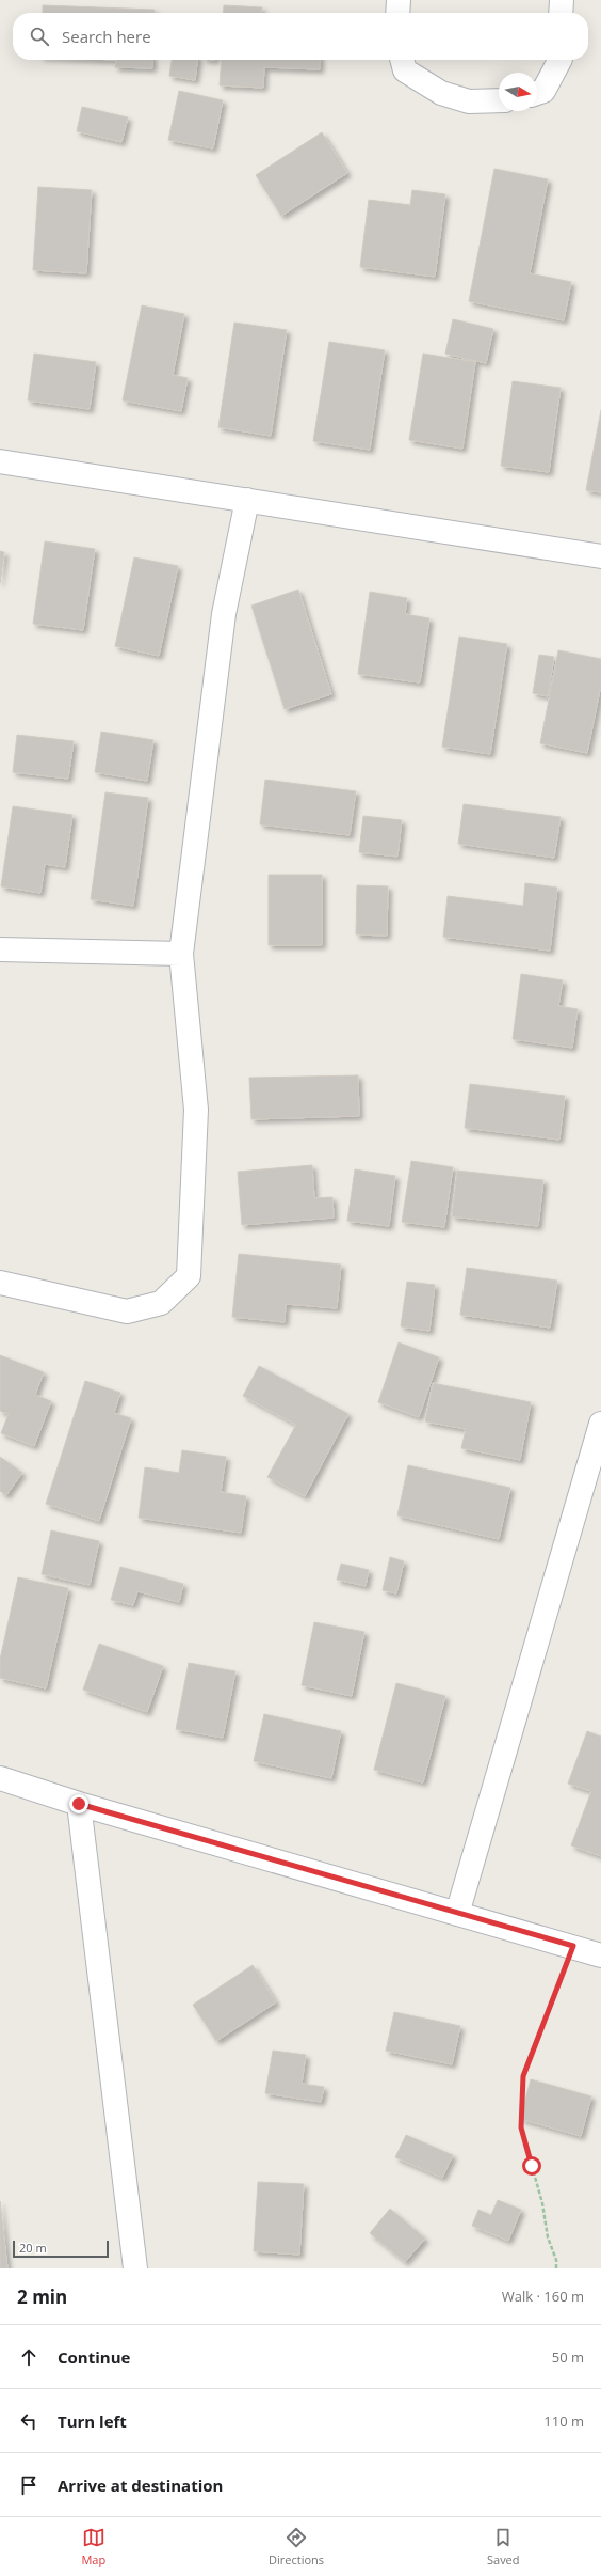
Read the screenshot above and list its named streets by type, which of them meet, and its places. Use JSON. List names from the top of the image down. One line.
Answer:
{"scale_bar":"20 m","north":"right","page":{"search":"Search here","scale":"20 m","heading":["2 min","Walk · 160 m"],"list":[["Continue","50 m"],["Turn left","110 m"],"Arrive at destination"],"nav":["Map","Directions","Saved"]}}
